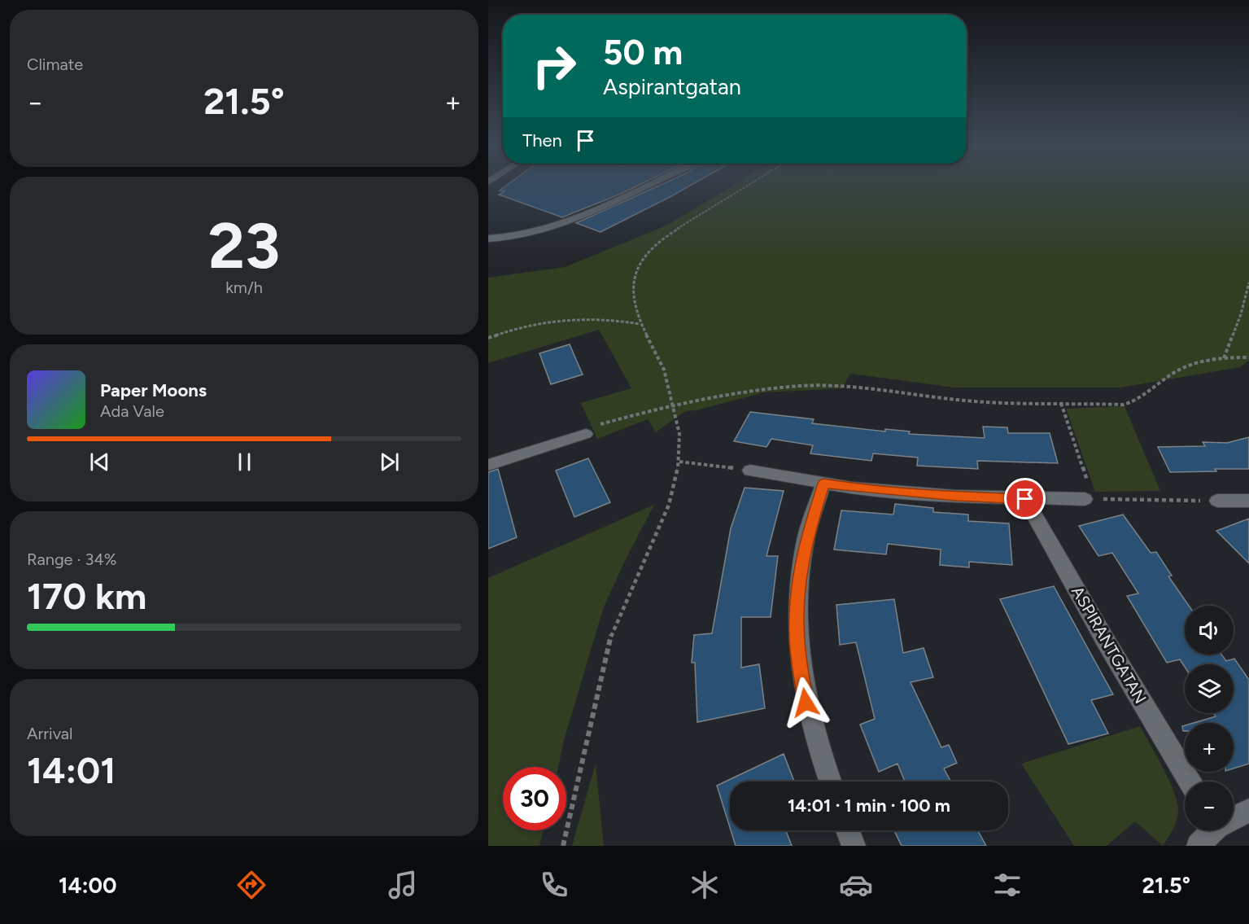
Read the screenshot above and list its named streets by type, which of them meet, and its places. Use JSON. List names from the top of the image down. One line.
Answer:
{"streets":{"street":["ASPIRANTGATAN"]},"page":{"tile":["Climate",["23","km/h"],["Range · 34%","170 km"],["Arrival","14:01"]],"turn":["50 m","Aspirantgatan"],"heat":["−","21.5°","+"],"then":"Then","song":["Paper Moons","Ada Vale"],"map_buttons":["+","−"],"limit":"30","trip":"14:01 · 1 min · 100 m","tabs":["14:00","21.5°"]}}
